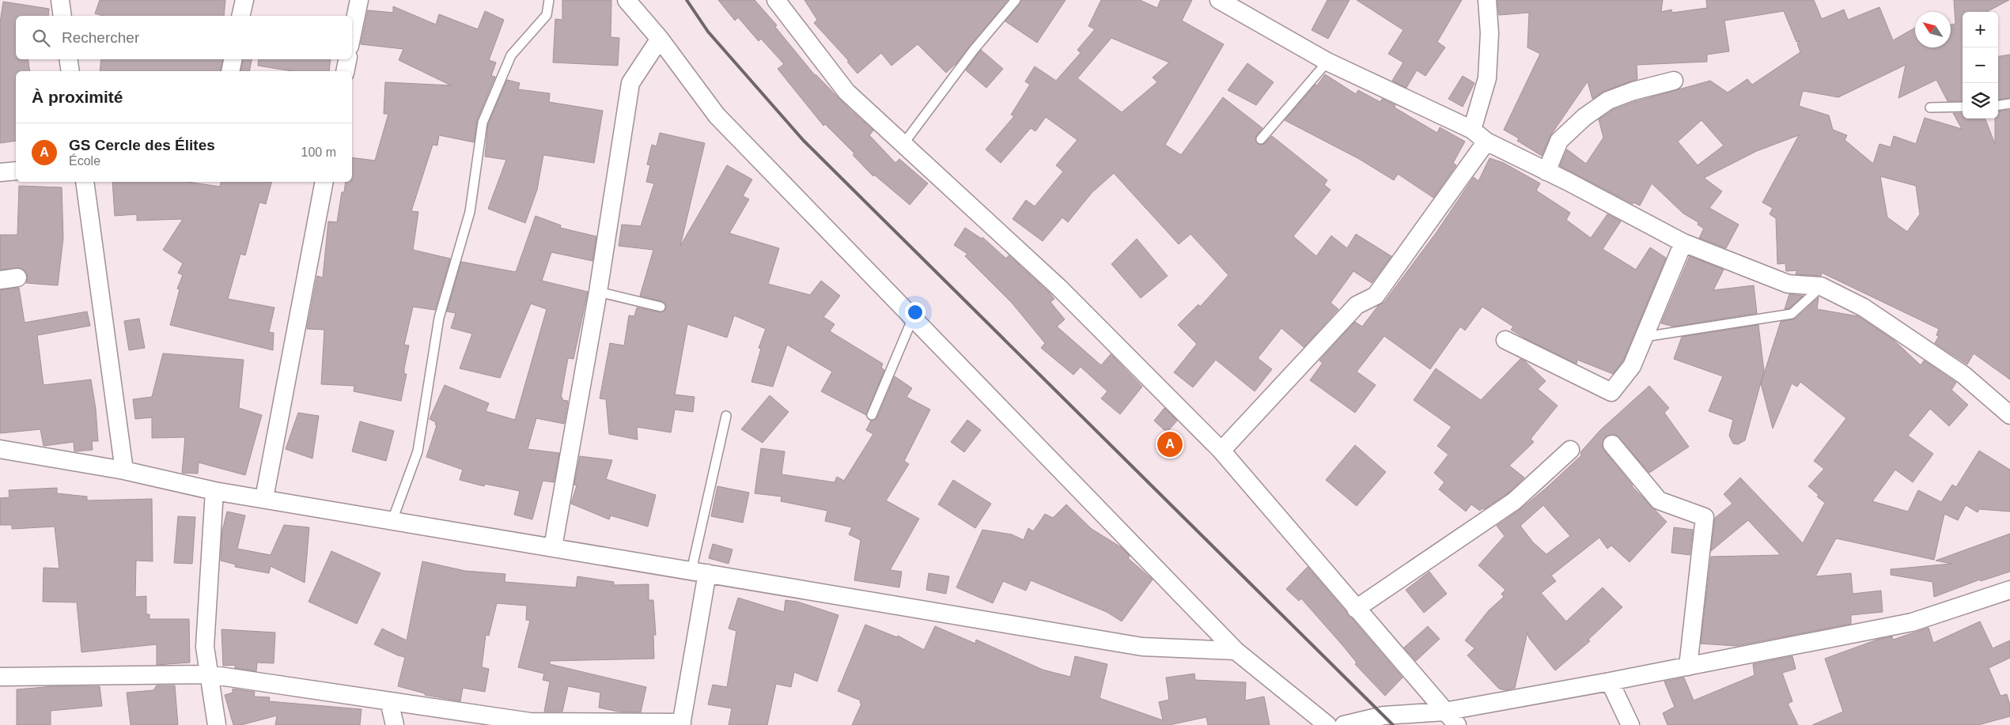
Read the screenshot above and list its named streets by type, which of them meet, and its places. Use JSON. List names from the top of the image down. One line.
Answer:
{"north":"top left","page":{"map_buttons":["+","−"],"search":"Rechercher","heading":"À proximité","list":[{"mark":"A","name":"GS Cercle des Élites","note":"École","value":"100 m"}],"pins":"A"}}
